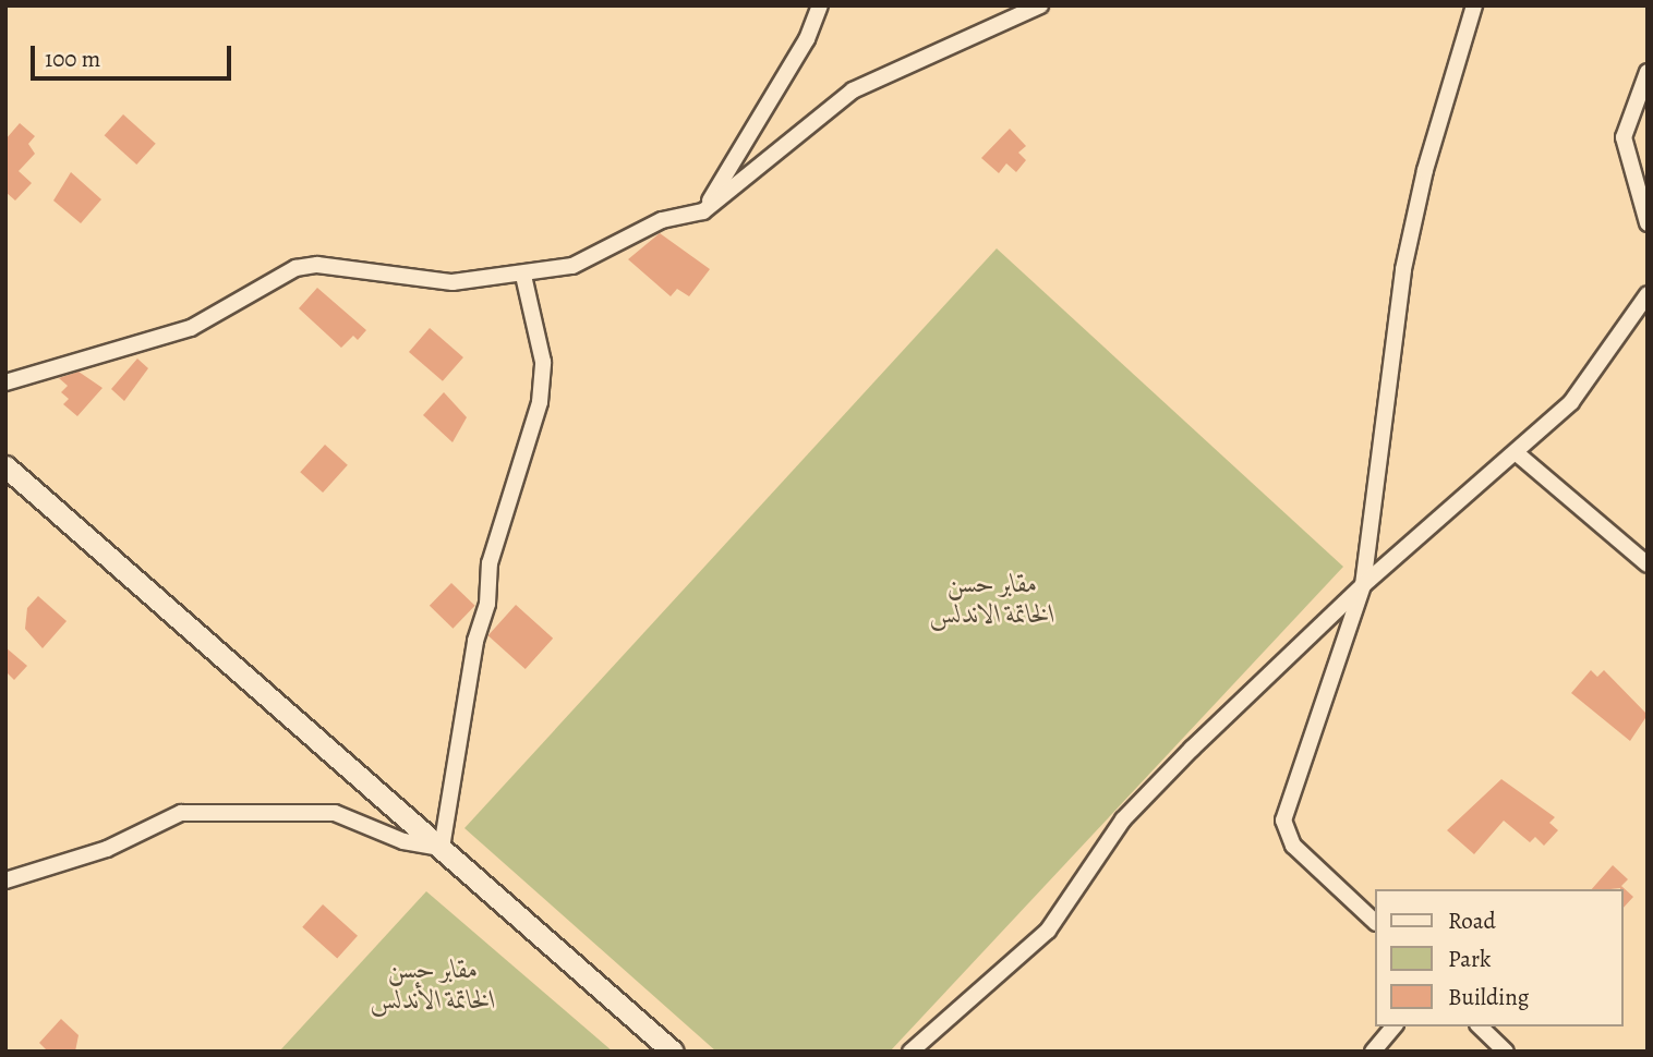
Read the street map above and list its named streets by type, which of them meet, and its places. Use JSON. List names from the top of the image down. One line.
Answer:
{"parks":["مقابر حسن الخاتمة الاندلس","مقابر حسن الخاتمة الأندلس"],"legend":["Road","Park","Building"],"scale_bar":"100 m"}
